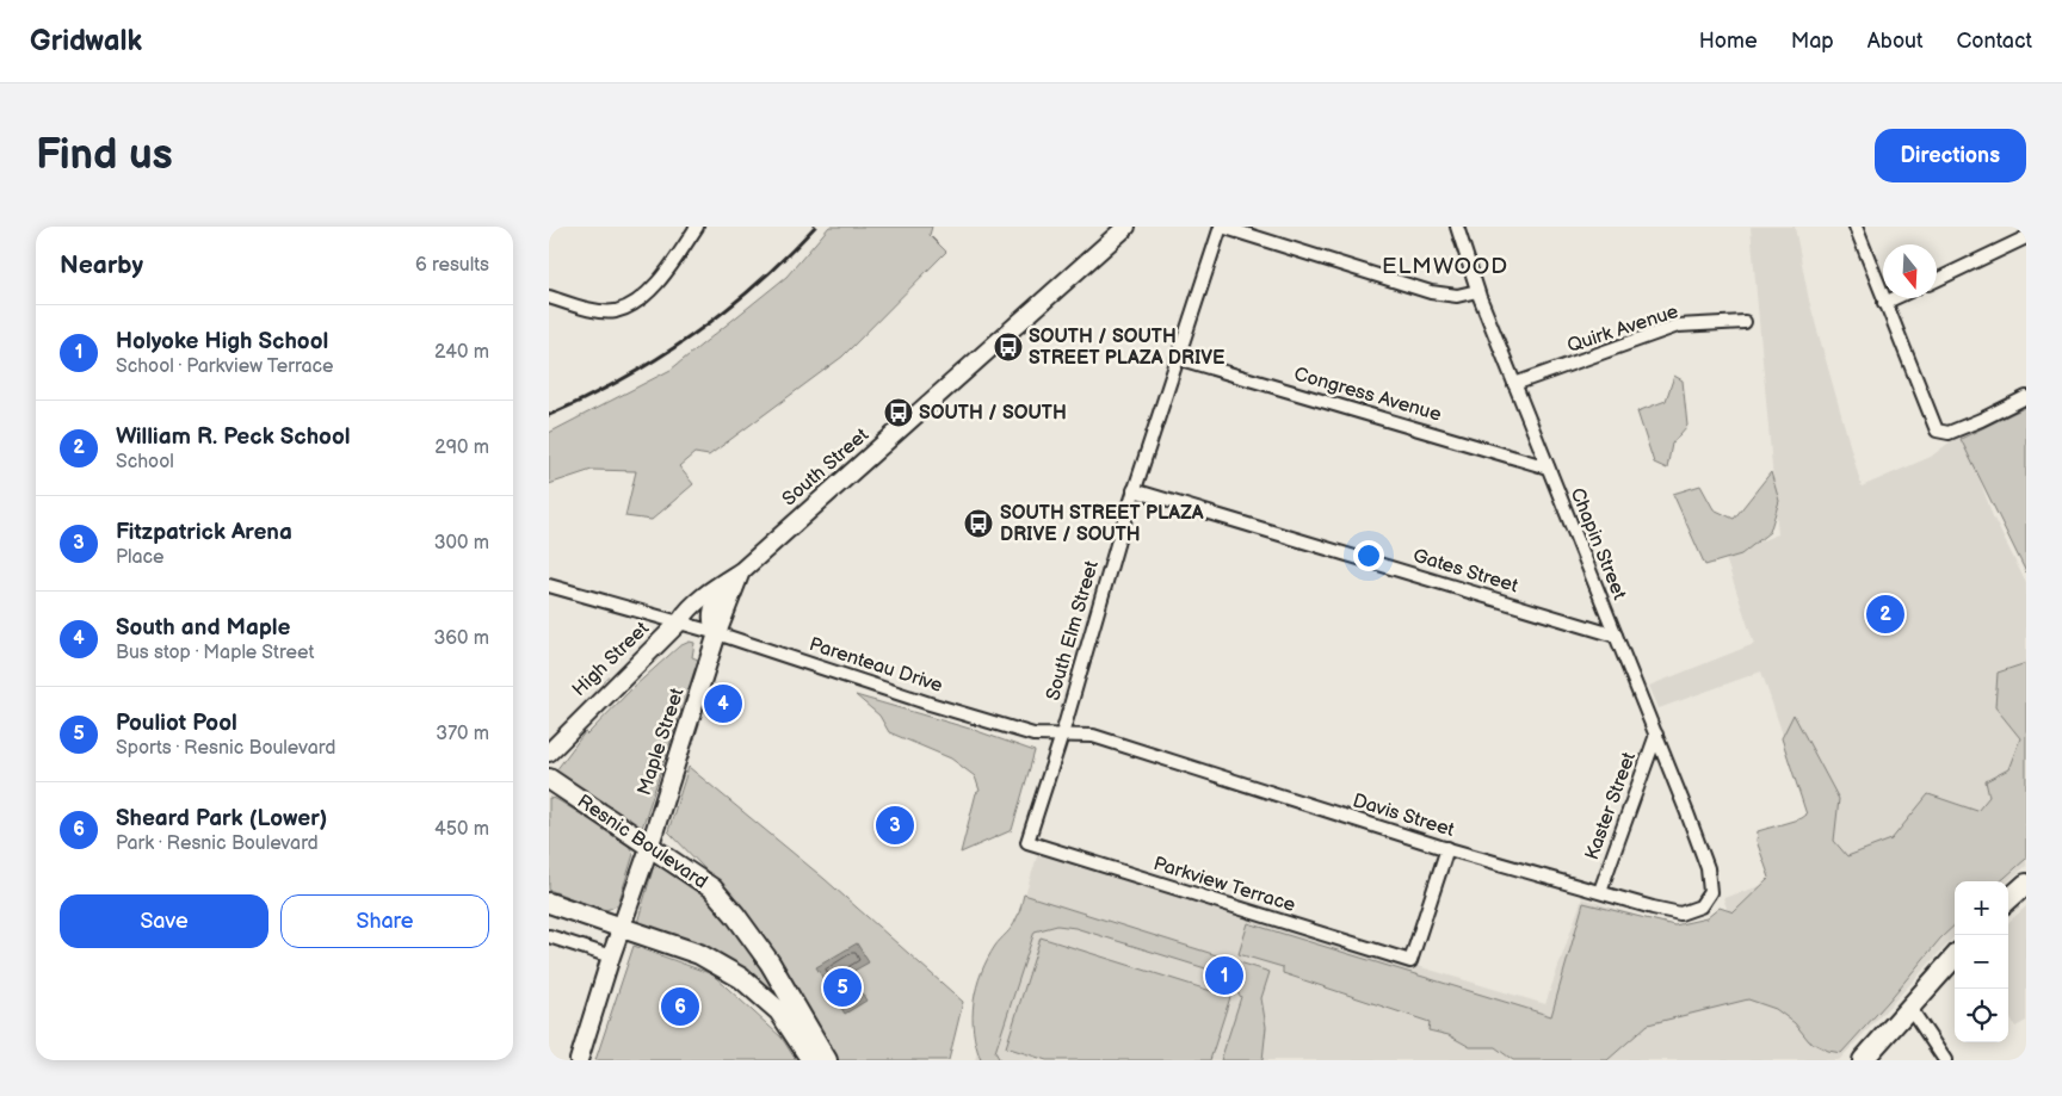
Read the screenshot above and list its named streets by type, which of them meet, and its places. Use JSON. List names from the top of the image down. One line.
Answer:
{"streets":{"main road":["South Street","High Street","Maple Street","Resnic Boulevard"],"street":["Quirk Avenue","Congress Avenue","Chapin Street","Gates Street","South Elm Street","Parenteau Drive","Kaster Street","Davis Street","Parkview Terrace"]},"crossings":[["Quirk Avenue","Chapin Street"],["Congress Avenue","Chapin Street"],["Congress Avenue","South Elm Street"],["South Street","High Street"],["South Street","Parenteau Drive"],["Chapin Street","Gates Street"],["Chapin Street","Kaster Street"],["Chapin Street","Davis Street"],["Gates Street","South Elm Street"],["South Elm Street","Parenteau Drive"],["South Elm Street","Davis Street"],["South Elm Street","Parkview Terrace"],["High Street","Parenteau Drive"],["Parenteau Drive","Maple Street"],["Parenteau Drive","Davis Street"],["Maple Street","Resnic Boulevard"],["Kaster Street","Davis Street"],["Davis Street","Parkview Terrace"]],"districts":["ELMWOOD"],"places":{"bus stop":["SOUTH / SOUTH STREET PLAZA DRIVE","SOUTH / SOUTH","SOUTH STREET PLAZA DRIVE / SOUTH"]},"north":"bottom","page":{"header":"Gridwalk","nav":["Home","Map","About","Contact"],"buttons":["Directions",["Save","Share"]],"title":"Find us","heading":["Nearby","6 results"],"list":[{"mark":"1","name":"Holyoke High School","note":"School · Parkview Terrace","value":"240 m"},{"mark":"2","name":"William R. Peck School","note":"School","value":"290 m"},{"mark":"3","name":"Fitzpatrick Arena","note":"Place","value":"300 m"},{"mark":"4","name":"South and Maple","note":"Bus stop · Maple Street","value":"360 m"},{"mark":"5","name":"Pouliot Pool","note":"Sports · Resnic Boulevard","value":"370 m"},{"mark":"6","name":"Sheard Park (Lower)","note":"Park · Resnic Boulevard","value":"450 m"}],"pins":["2","4","3","1","5","6"],"map_buttons":["+","−"]}}
